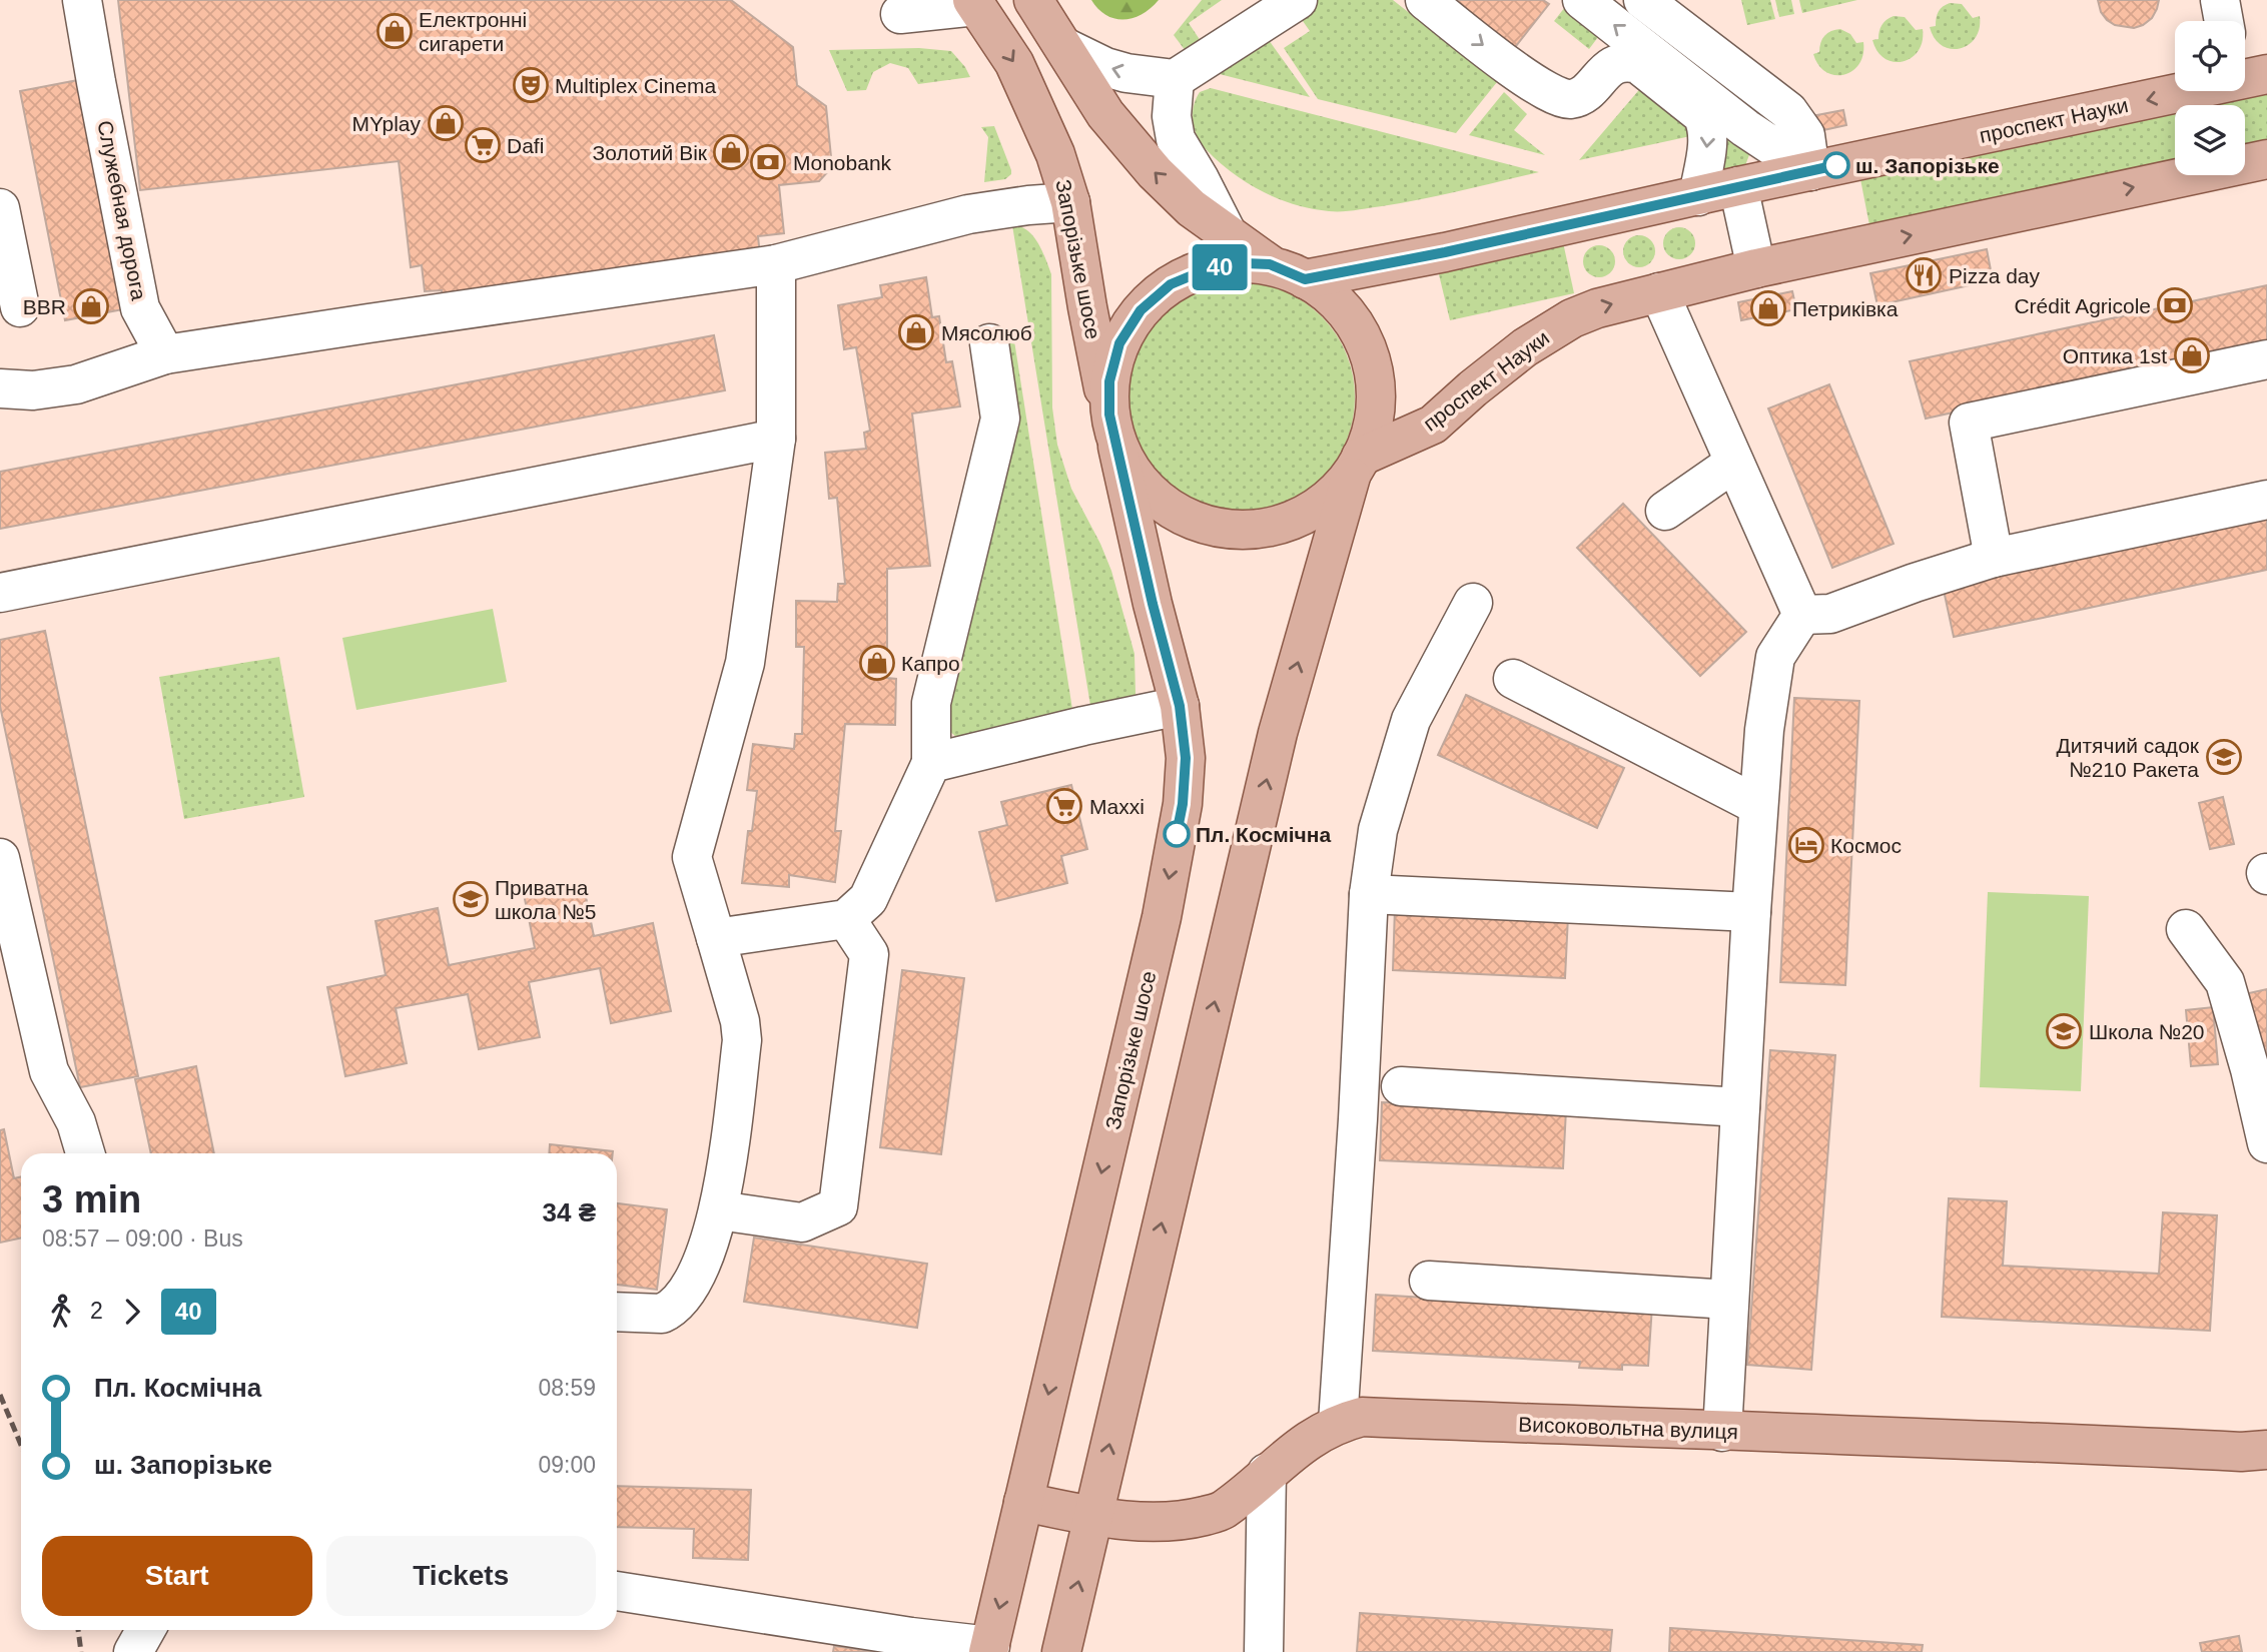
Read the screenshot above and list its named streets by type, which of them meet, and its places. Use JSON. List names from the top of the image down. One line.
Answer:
{"streets":{"main road":["проспект Науки","Запорізьке шосе","Високовольтна вулиця"],"street":["Служебная дорога"]},"crossings":[["Запорізьке шосе","Високовольтна вулиця"]],"places":{"shop":["Електронні сигарети","MYplay","Золотий Вік","BBR","Петриківка","Мясолюб","Оптика 1st","Капро"],"theatre":["Multiplex Cinema"],"supermarket":["Dafi","Maxxi"],"bank":["Monobank","Crédit Agricole"],"other":["ш. Запорізьке","Пл. Космічна"],"restaurant":["Pizza day"],"school or university":["Дитячий садок №210 Ракета","Приватна школа №5","Школа №20"],"hotel":["Космос"]},"lines":["bus line 40"],"page":{"on_map":"40","heading":["3 min","08:57 – 09:00 · Bus","34 ₴"],"legs":["2","40"],"list":[{"name":"Пл. Космічна","value":"08:59"},{"name":"ш. Запорізьке","value":"09:00"}],"buttons":["Start","Tickets"]}}
